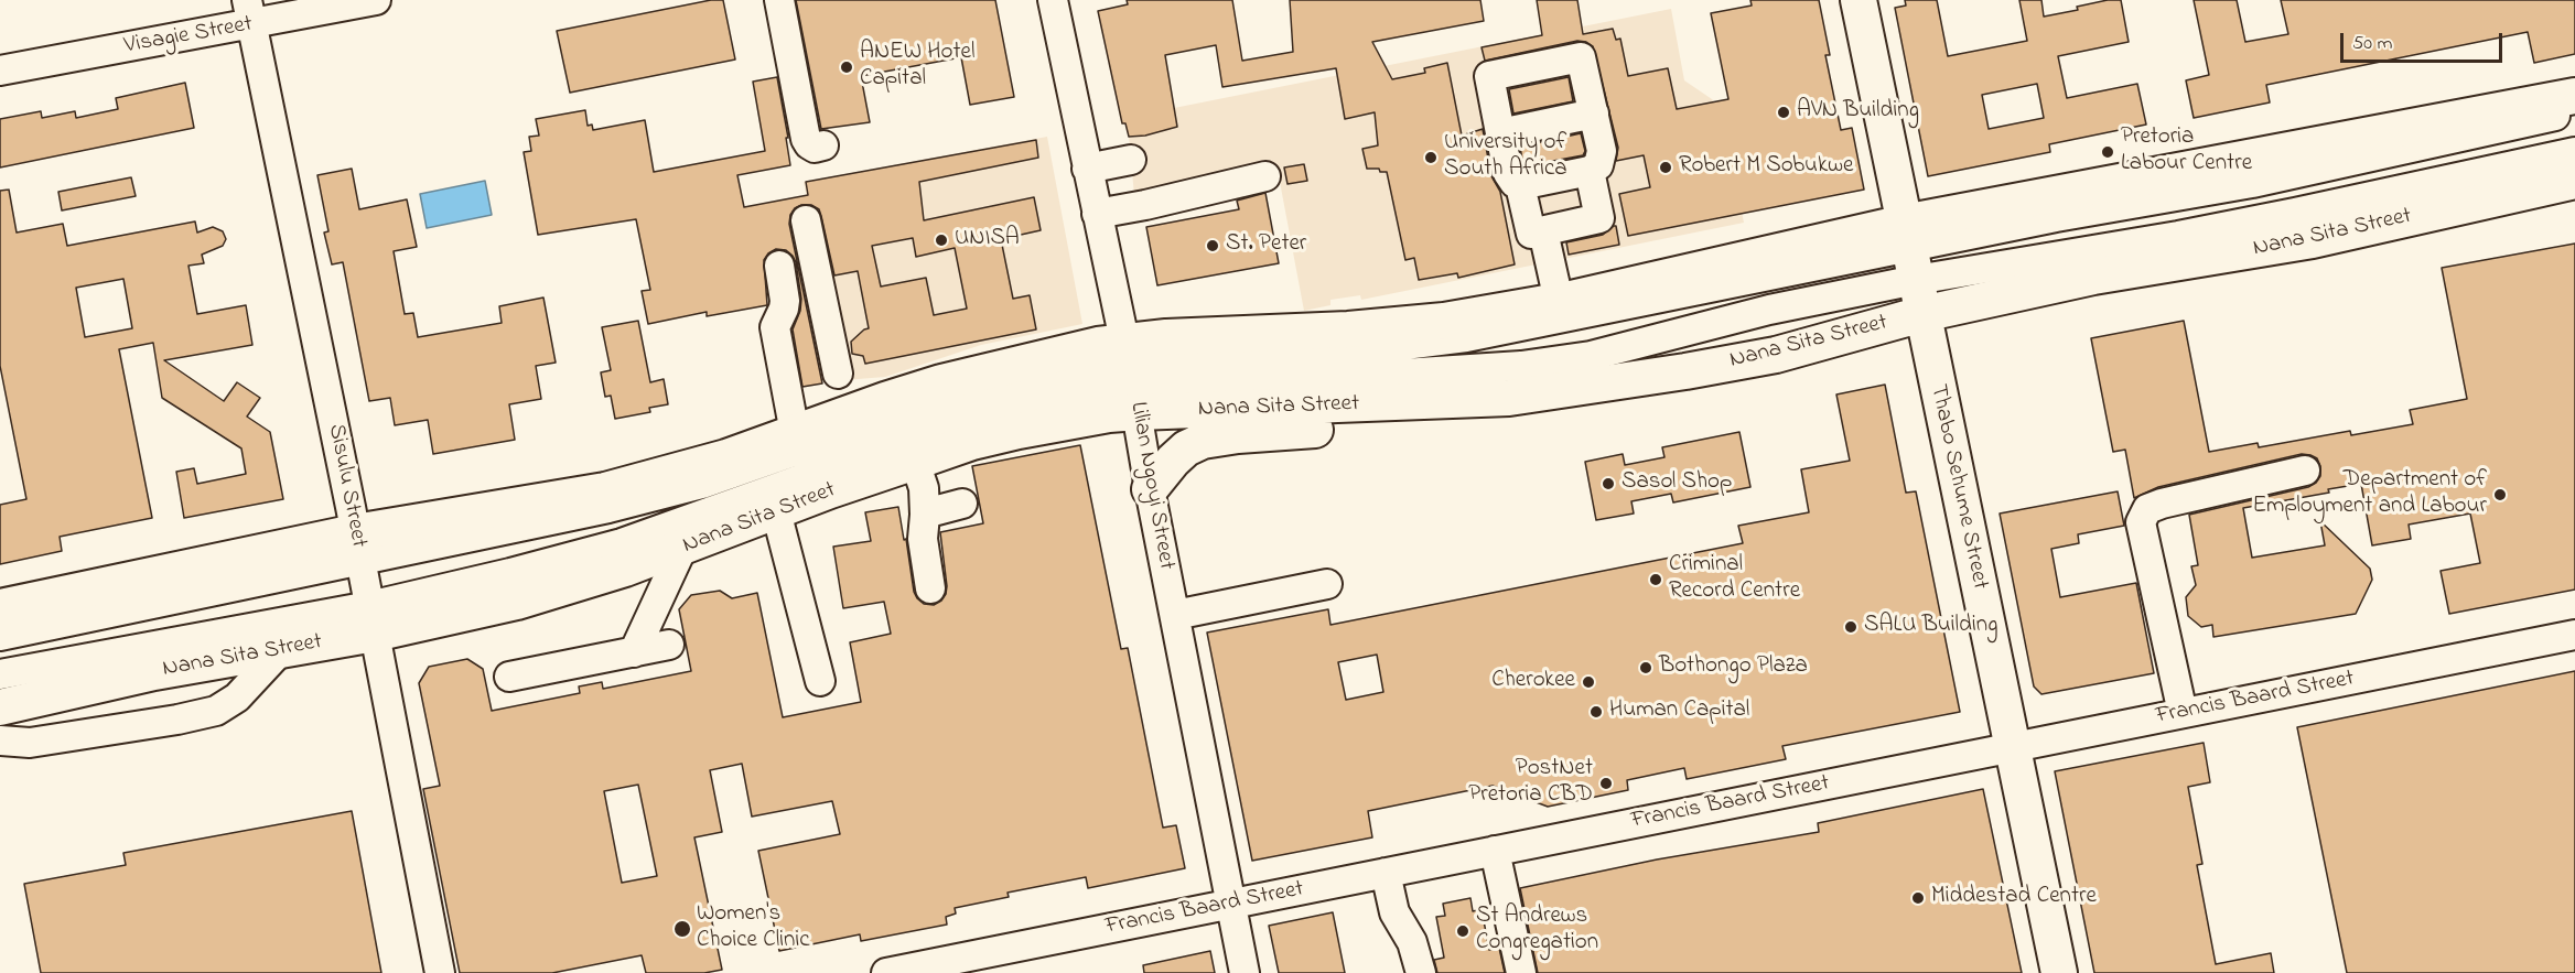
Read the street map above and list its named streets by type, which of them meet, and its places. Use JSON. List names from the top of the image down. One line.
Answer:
{"streets":{"main road":["Nana Sita Street","Thabo Sehume Street"],"street":["Visagie Street","Sisulu Street","Lilian Ngoyi Street","Francis Baard Street"]},"crossings":[["Visagie Street","Sisulu Street"],["Nana Sita Street","Sisulu Street"],["Nana Sita Street","Lilian Ngoyi Street"],["Nana Sita Street","Thabo Sehume Street"],["Lilian Ngoyi Street","Francis Baard Street"],["Thabo Sehume Street","Francis Baard Street"]],"places":["ANEW Hotel Capital","AVN Building","Pretoria Labour Centre","University of South Africa","Robert M Sobukwe","UNISA","St. Peter","Sasol Shop","Department of Employment and Labour","Criminal Record Centre","SALU Building","Bothongo Plaza","Cherokee","Human Capital","PostNet Pretoria CBD","Middestad Centre","Women's Choice Clinic","St Andrews Congregation"],"scale_bar":"50 m"}
